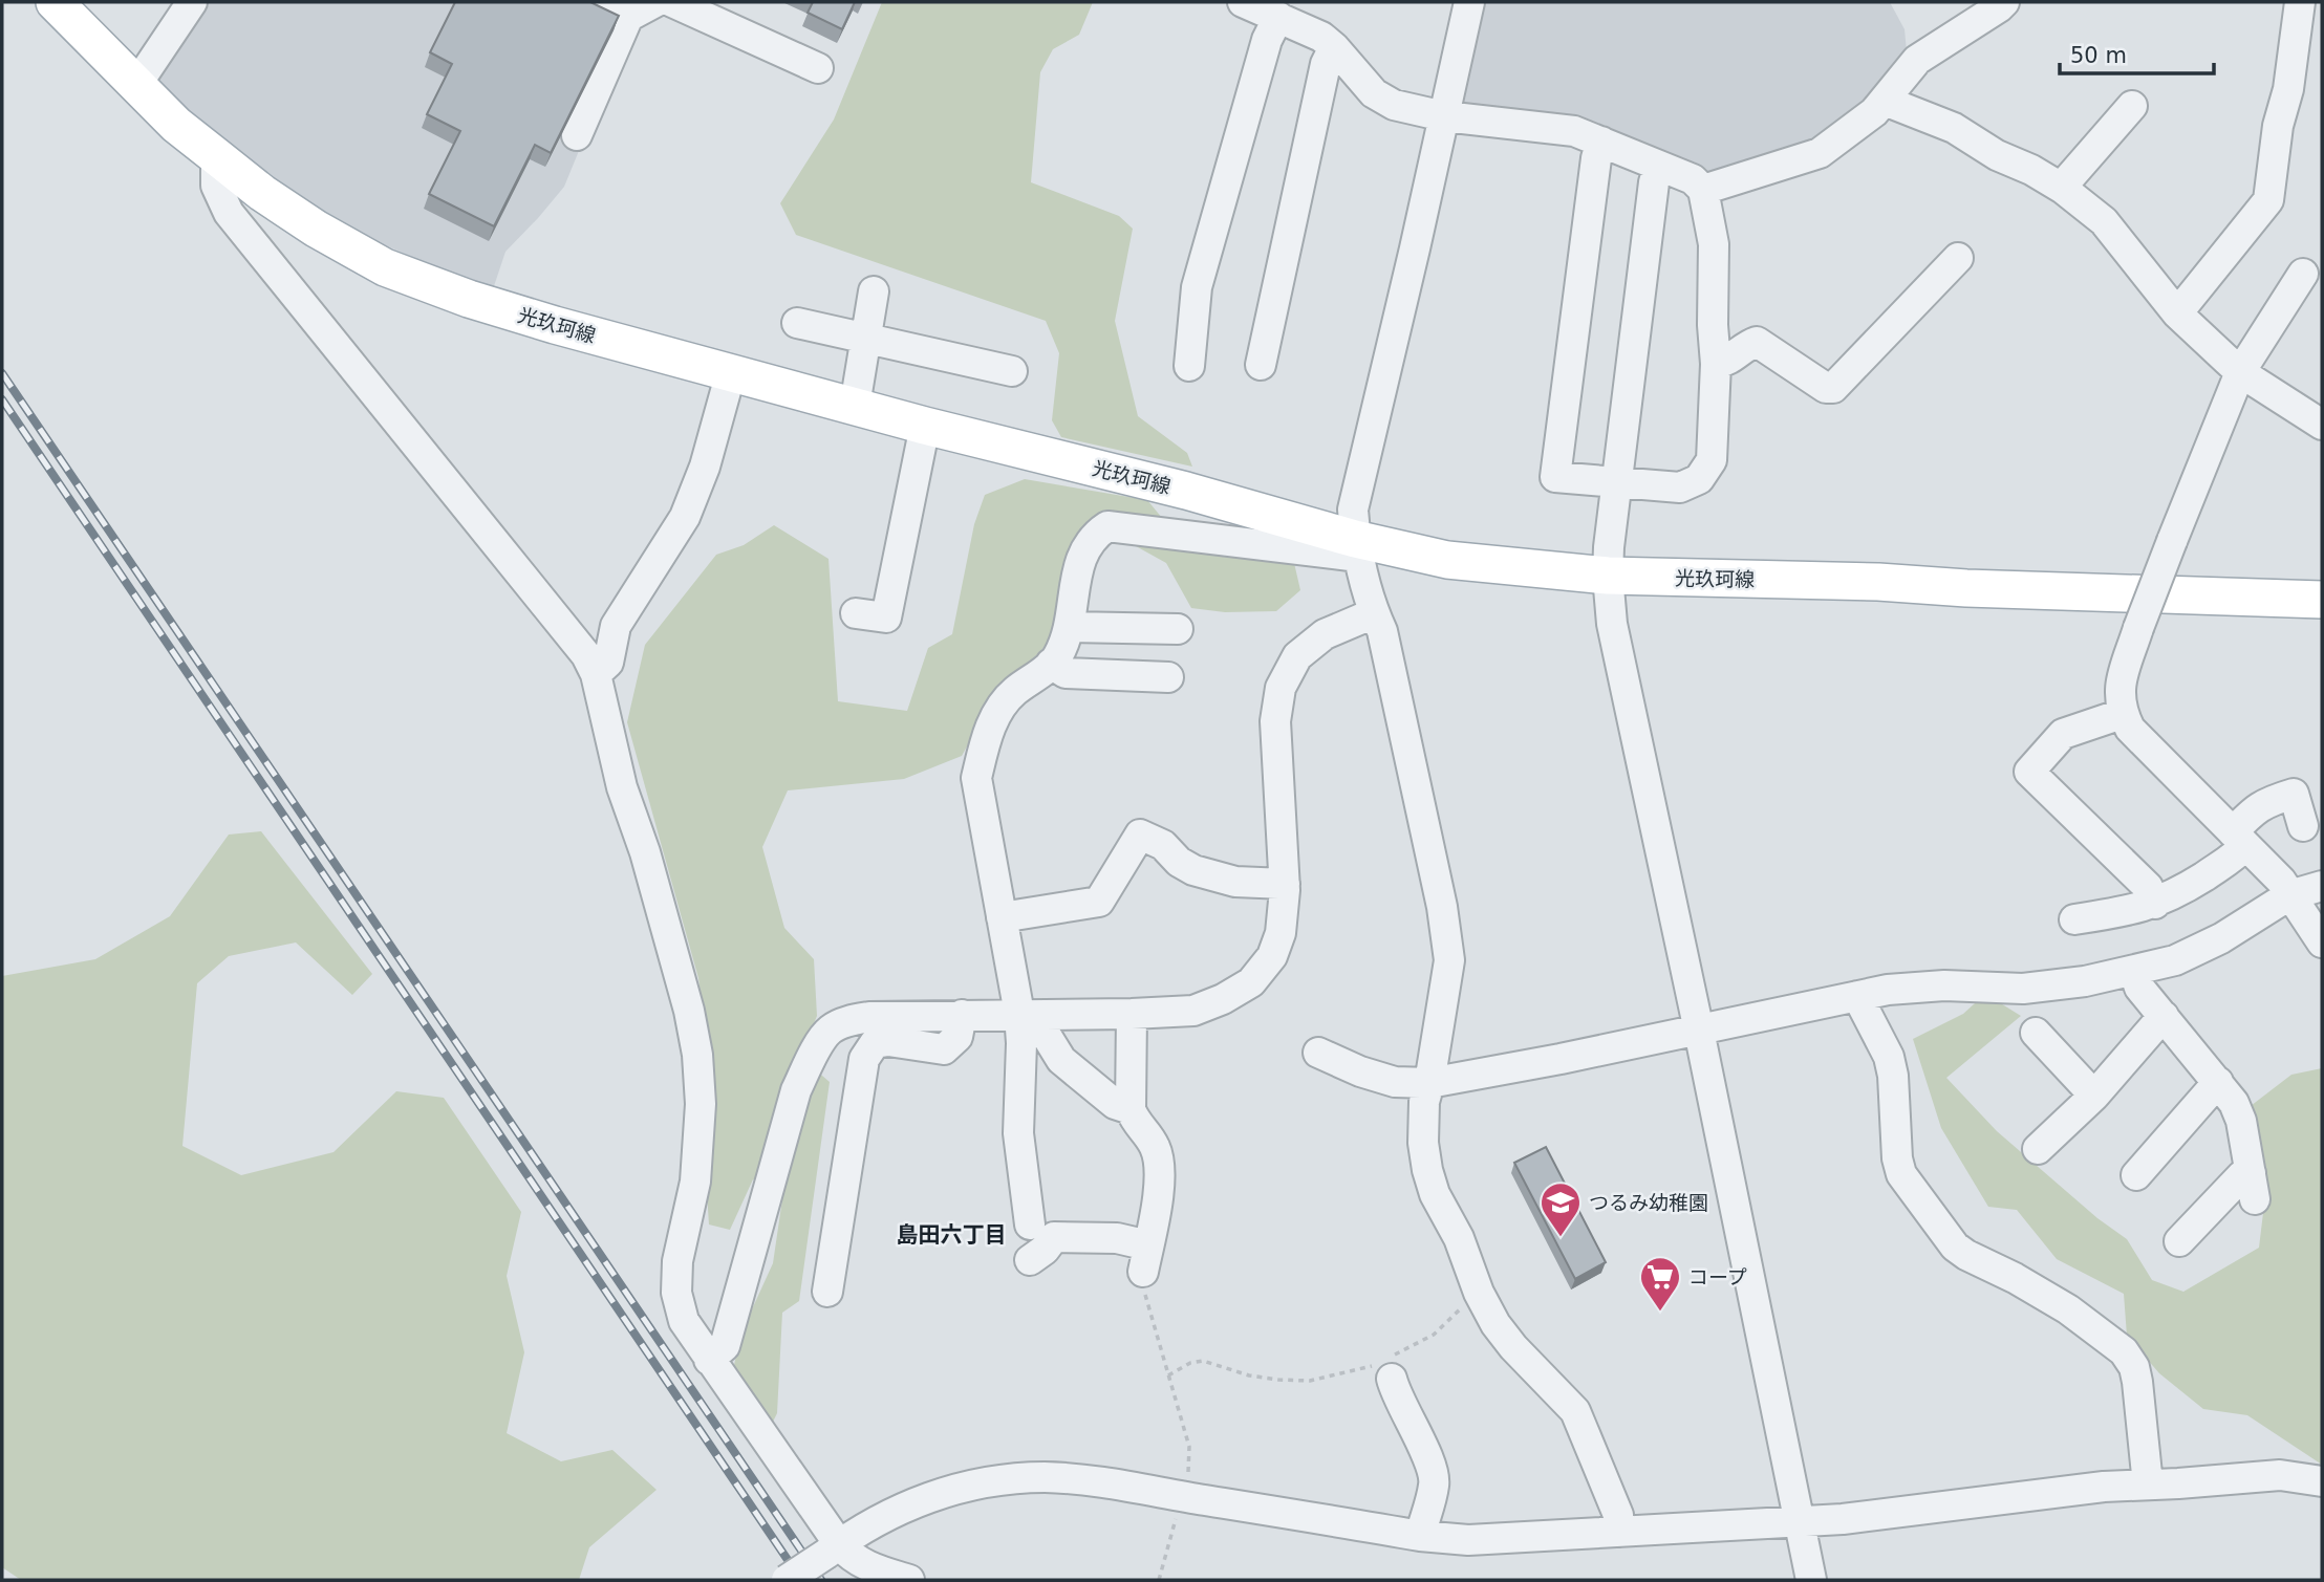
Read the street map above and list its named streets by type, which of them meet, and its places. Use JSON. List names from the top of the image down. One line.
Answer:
{"streets":{"main road":["光玖珂線"]},"districts":["島田六丁目"],"places":{"school or university":["つるみ幼稚園"],"supermarket":["コープ"]},"scale_bar":"50 m"}
